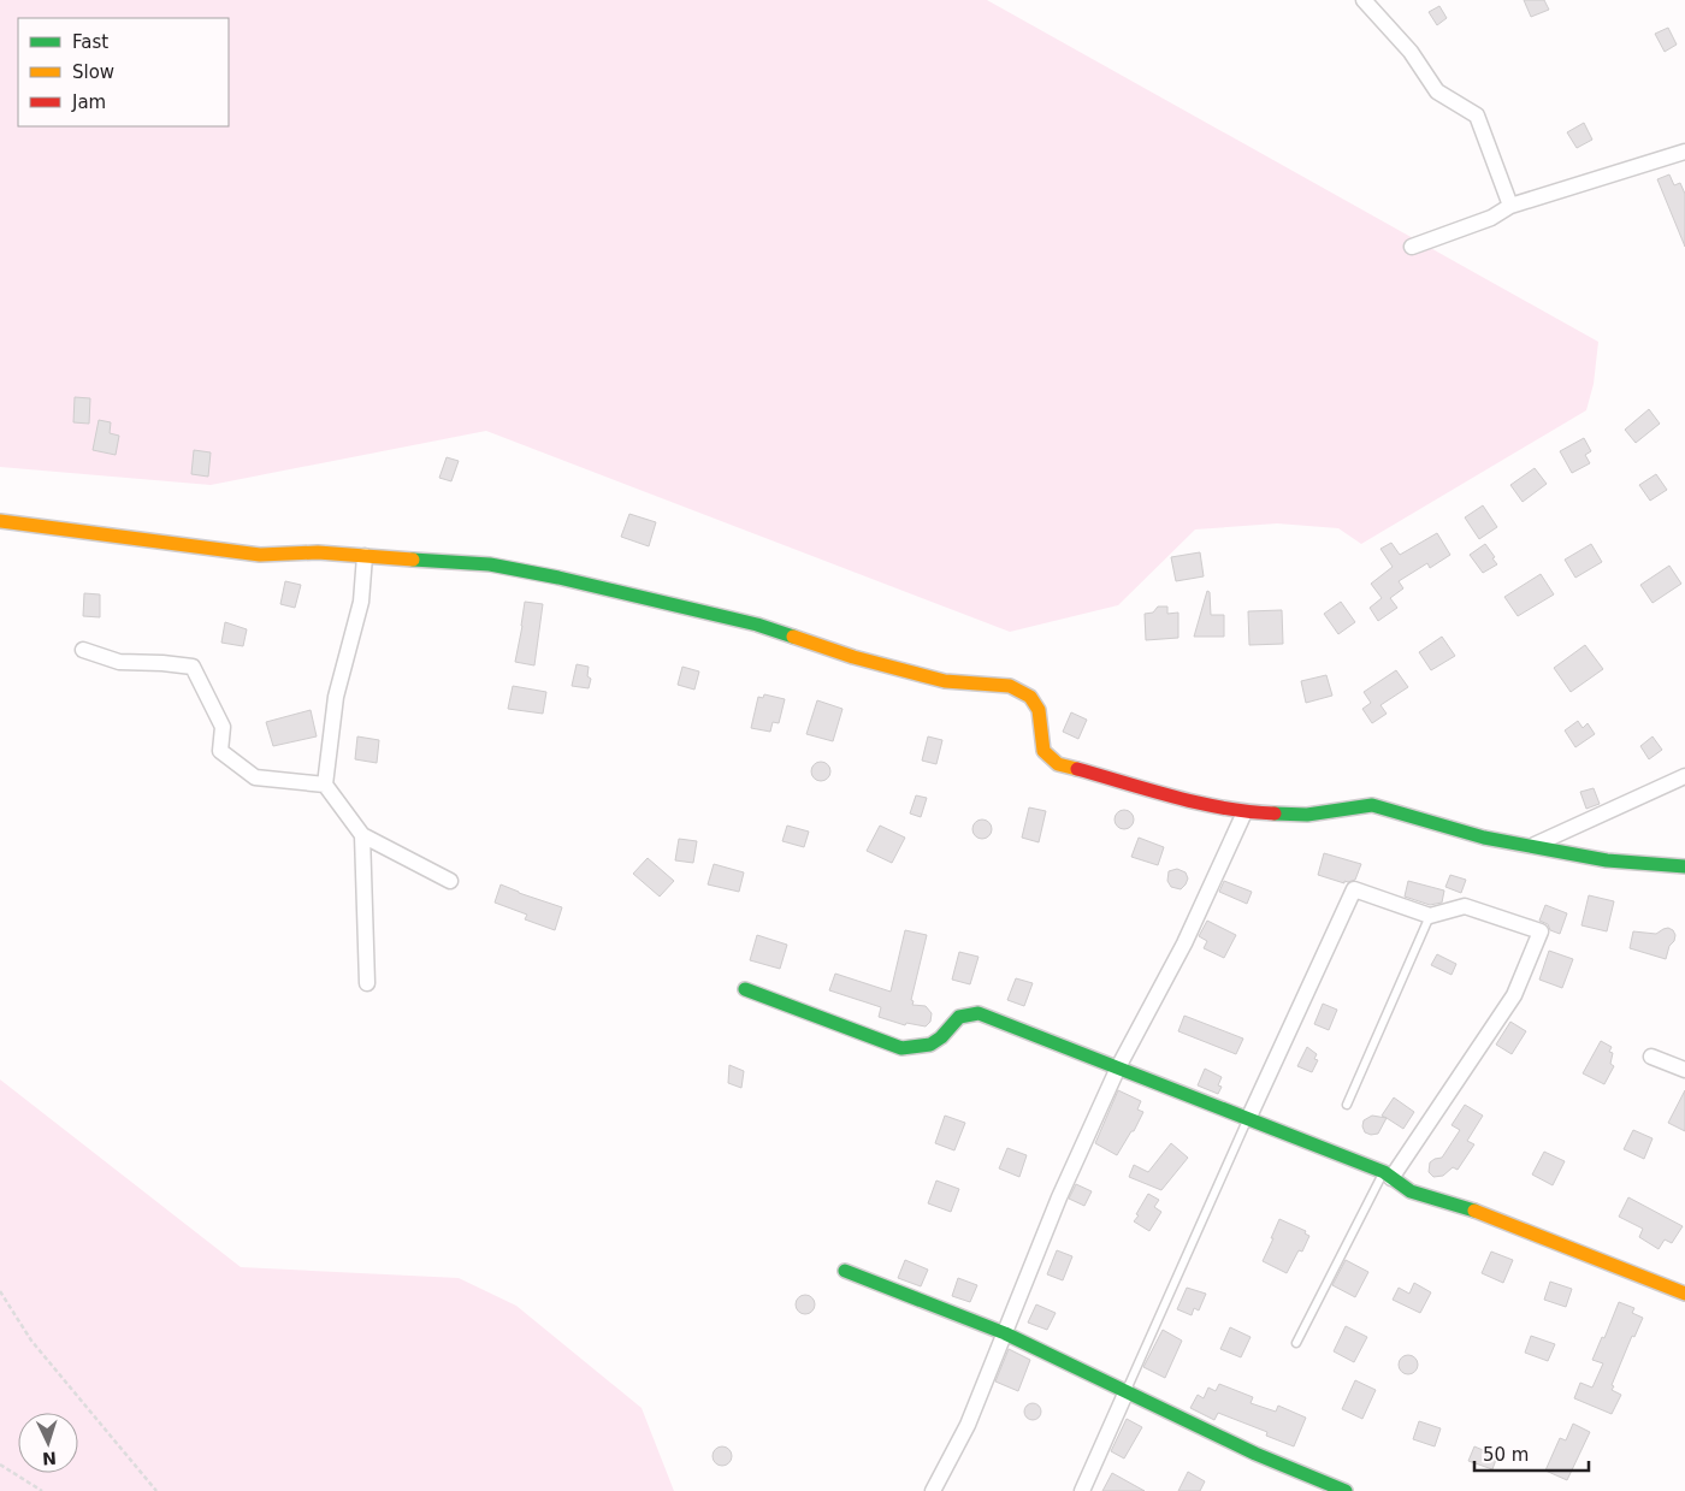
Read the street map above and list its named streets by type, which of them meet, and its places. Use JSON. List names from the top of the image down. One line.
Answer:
{"legend":["Fast","Slow","Jam"],"scale_bar":"50 m","north":"bottom"}
